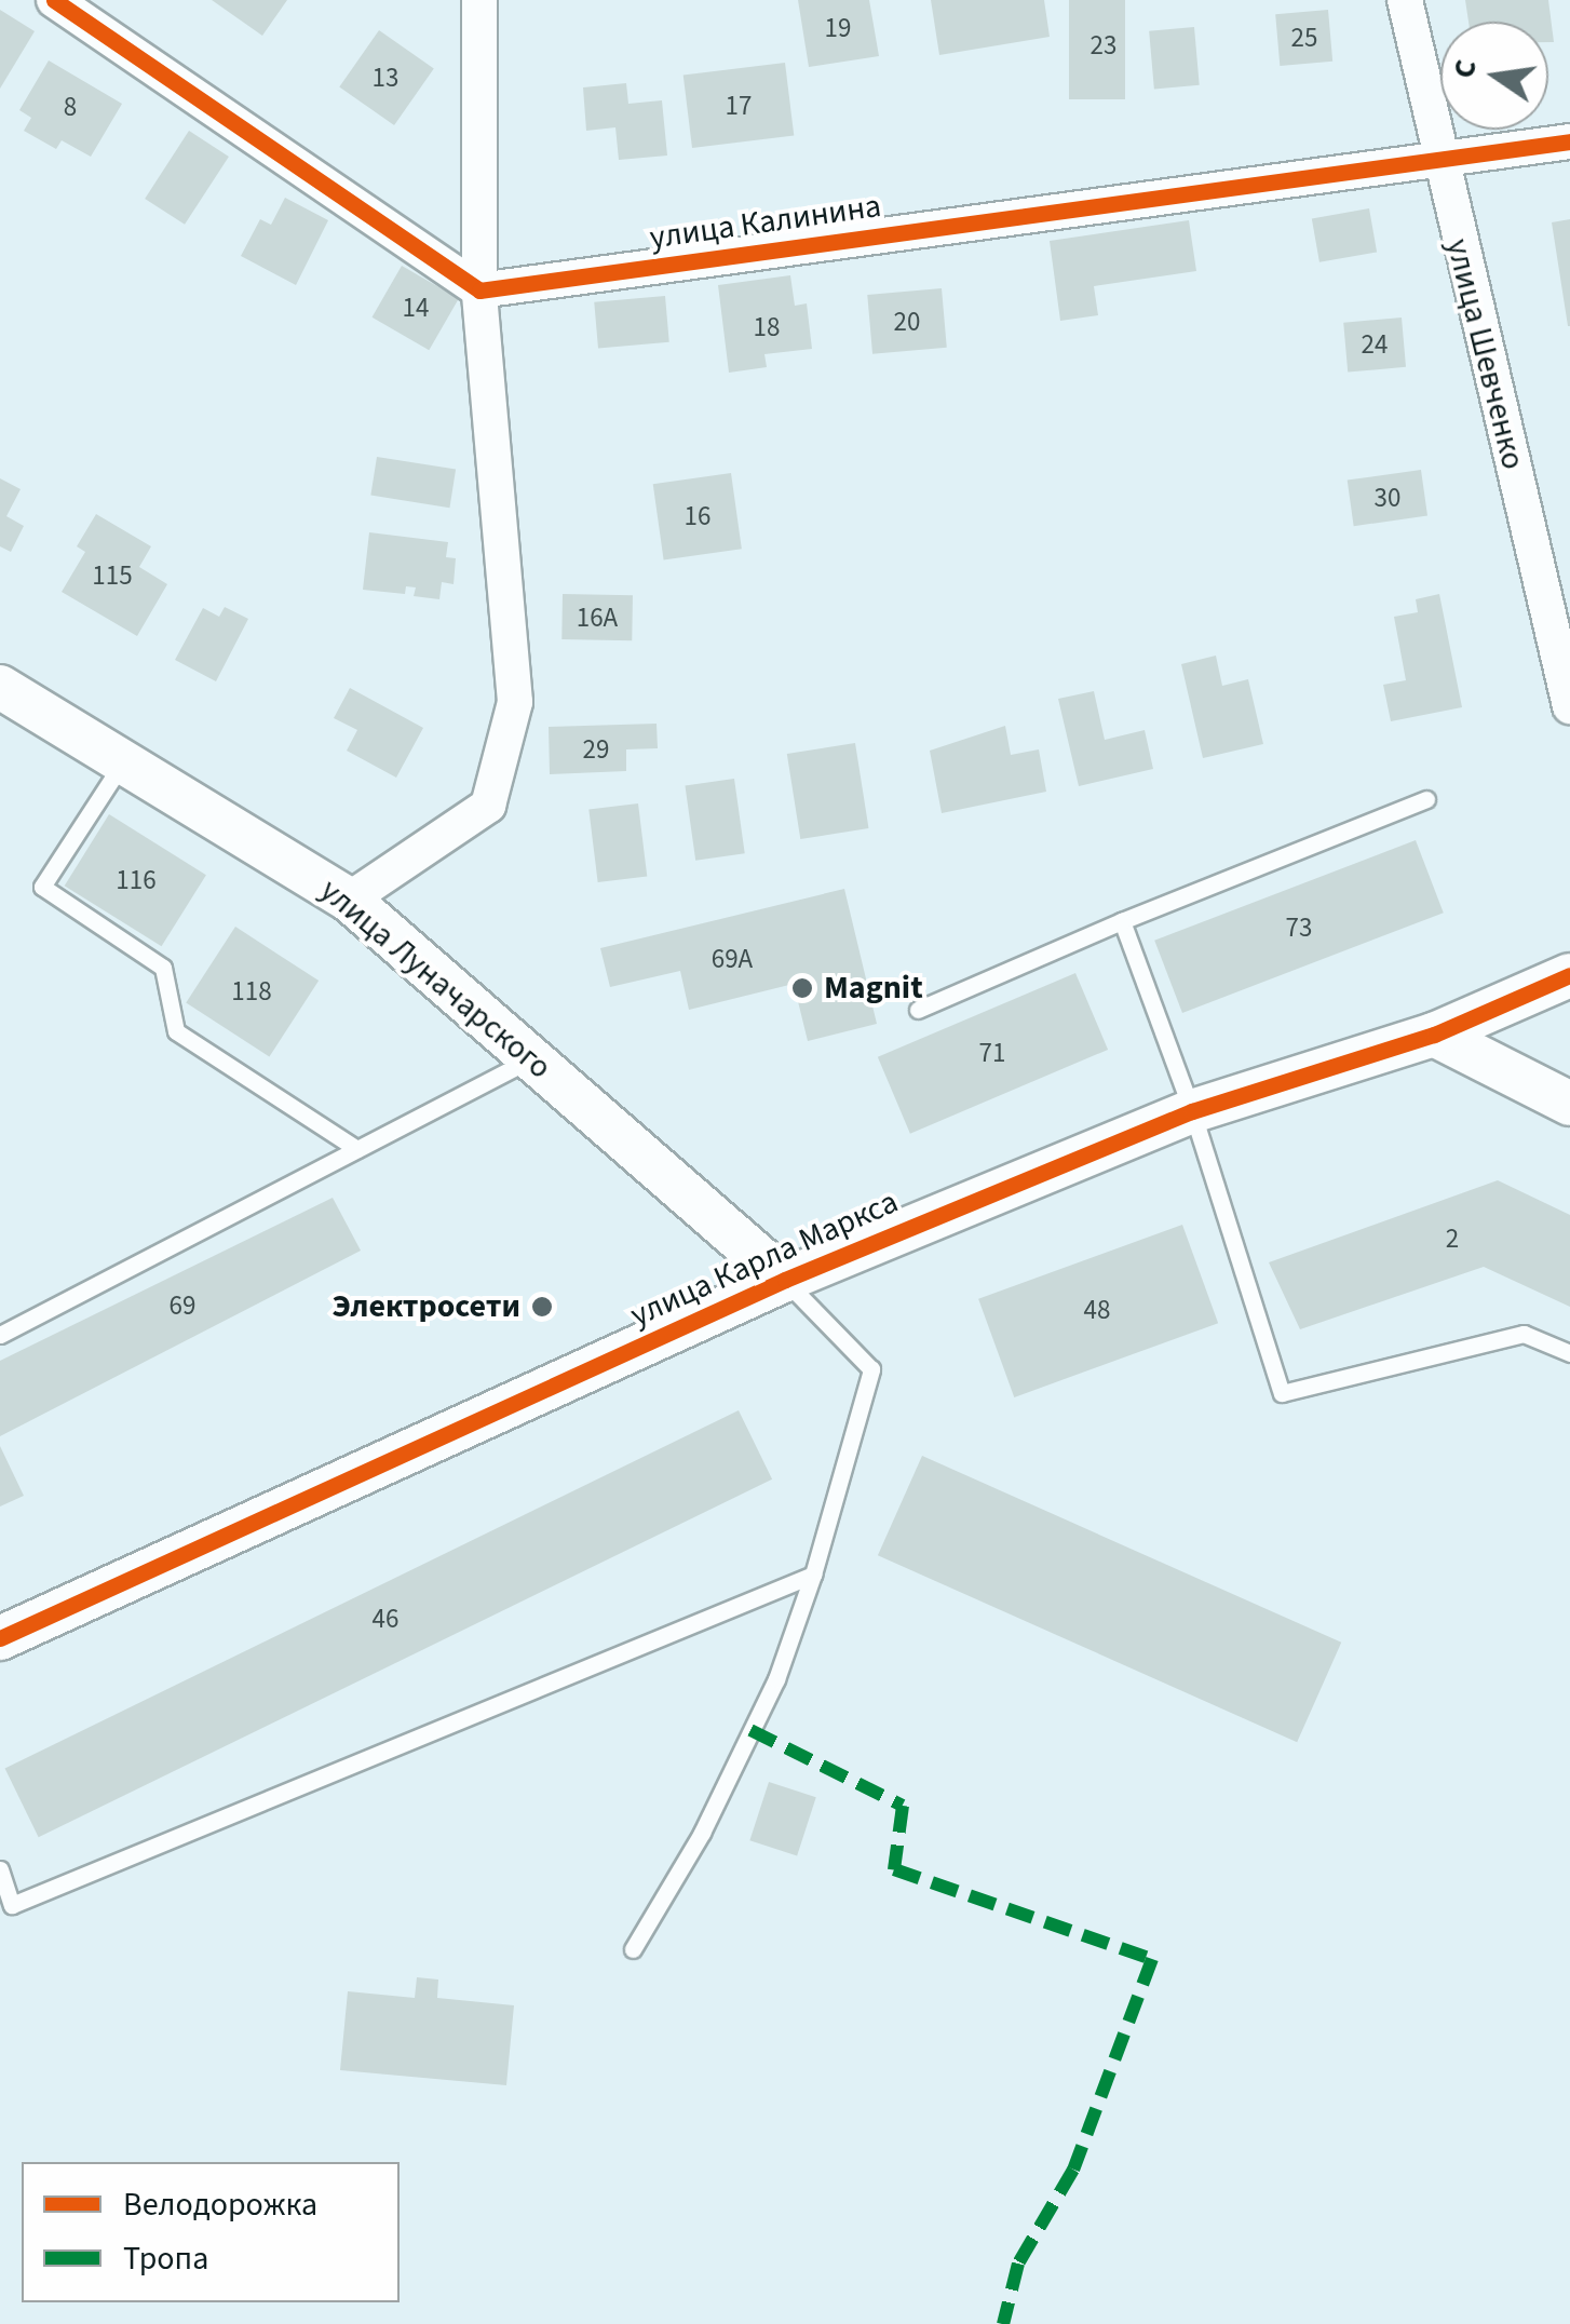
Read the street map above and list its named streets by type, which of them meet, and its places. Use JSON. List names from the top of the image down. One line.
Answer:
{"streets":{"street":["улица Калинина","улица Шевченко","улица Луначарского","улица Карла Маркса"]},"crossings":[["улица Калинина","улица Шевченко"],["улица Луначарского","улица Карла Маркса"]],"places":["Magnit","Электросети"],"house_numbers":["19","25","23","13","17","8","14","20","18","24","30","16","115","16А","29","116","73","69А","118","71","2","69","48","46"],"legend":["Велодорожка","Тропа"],"north":"left"}
